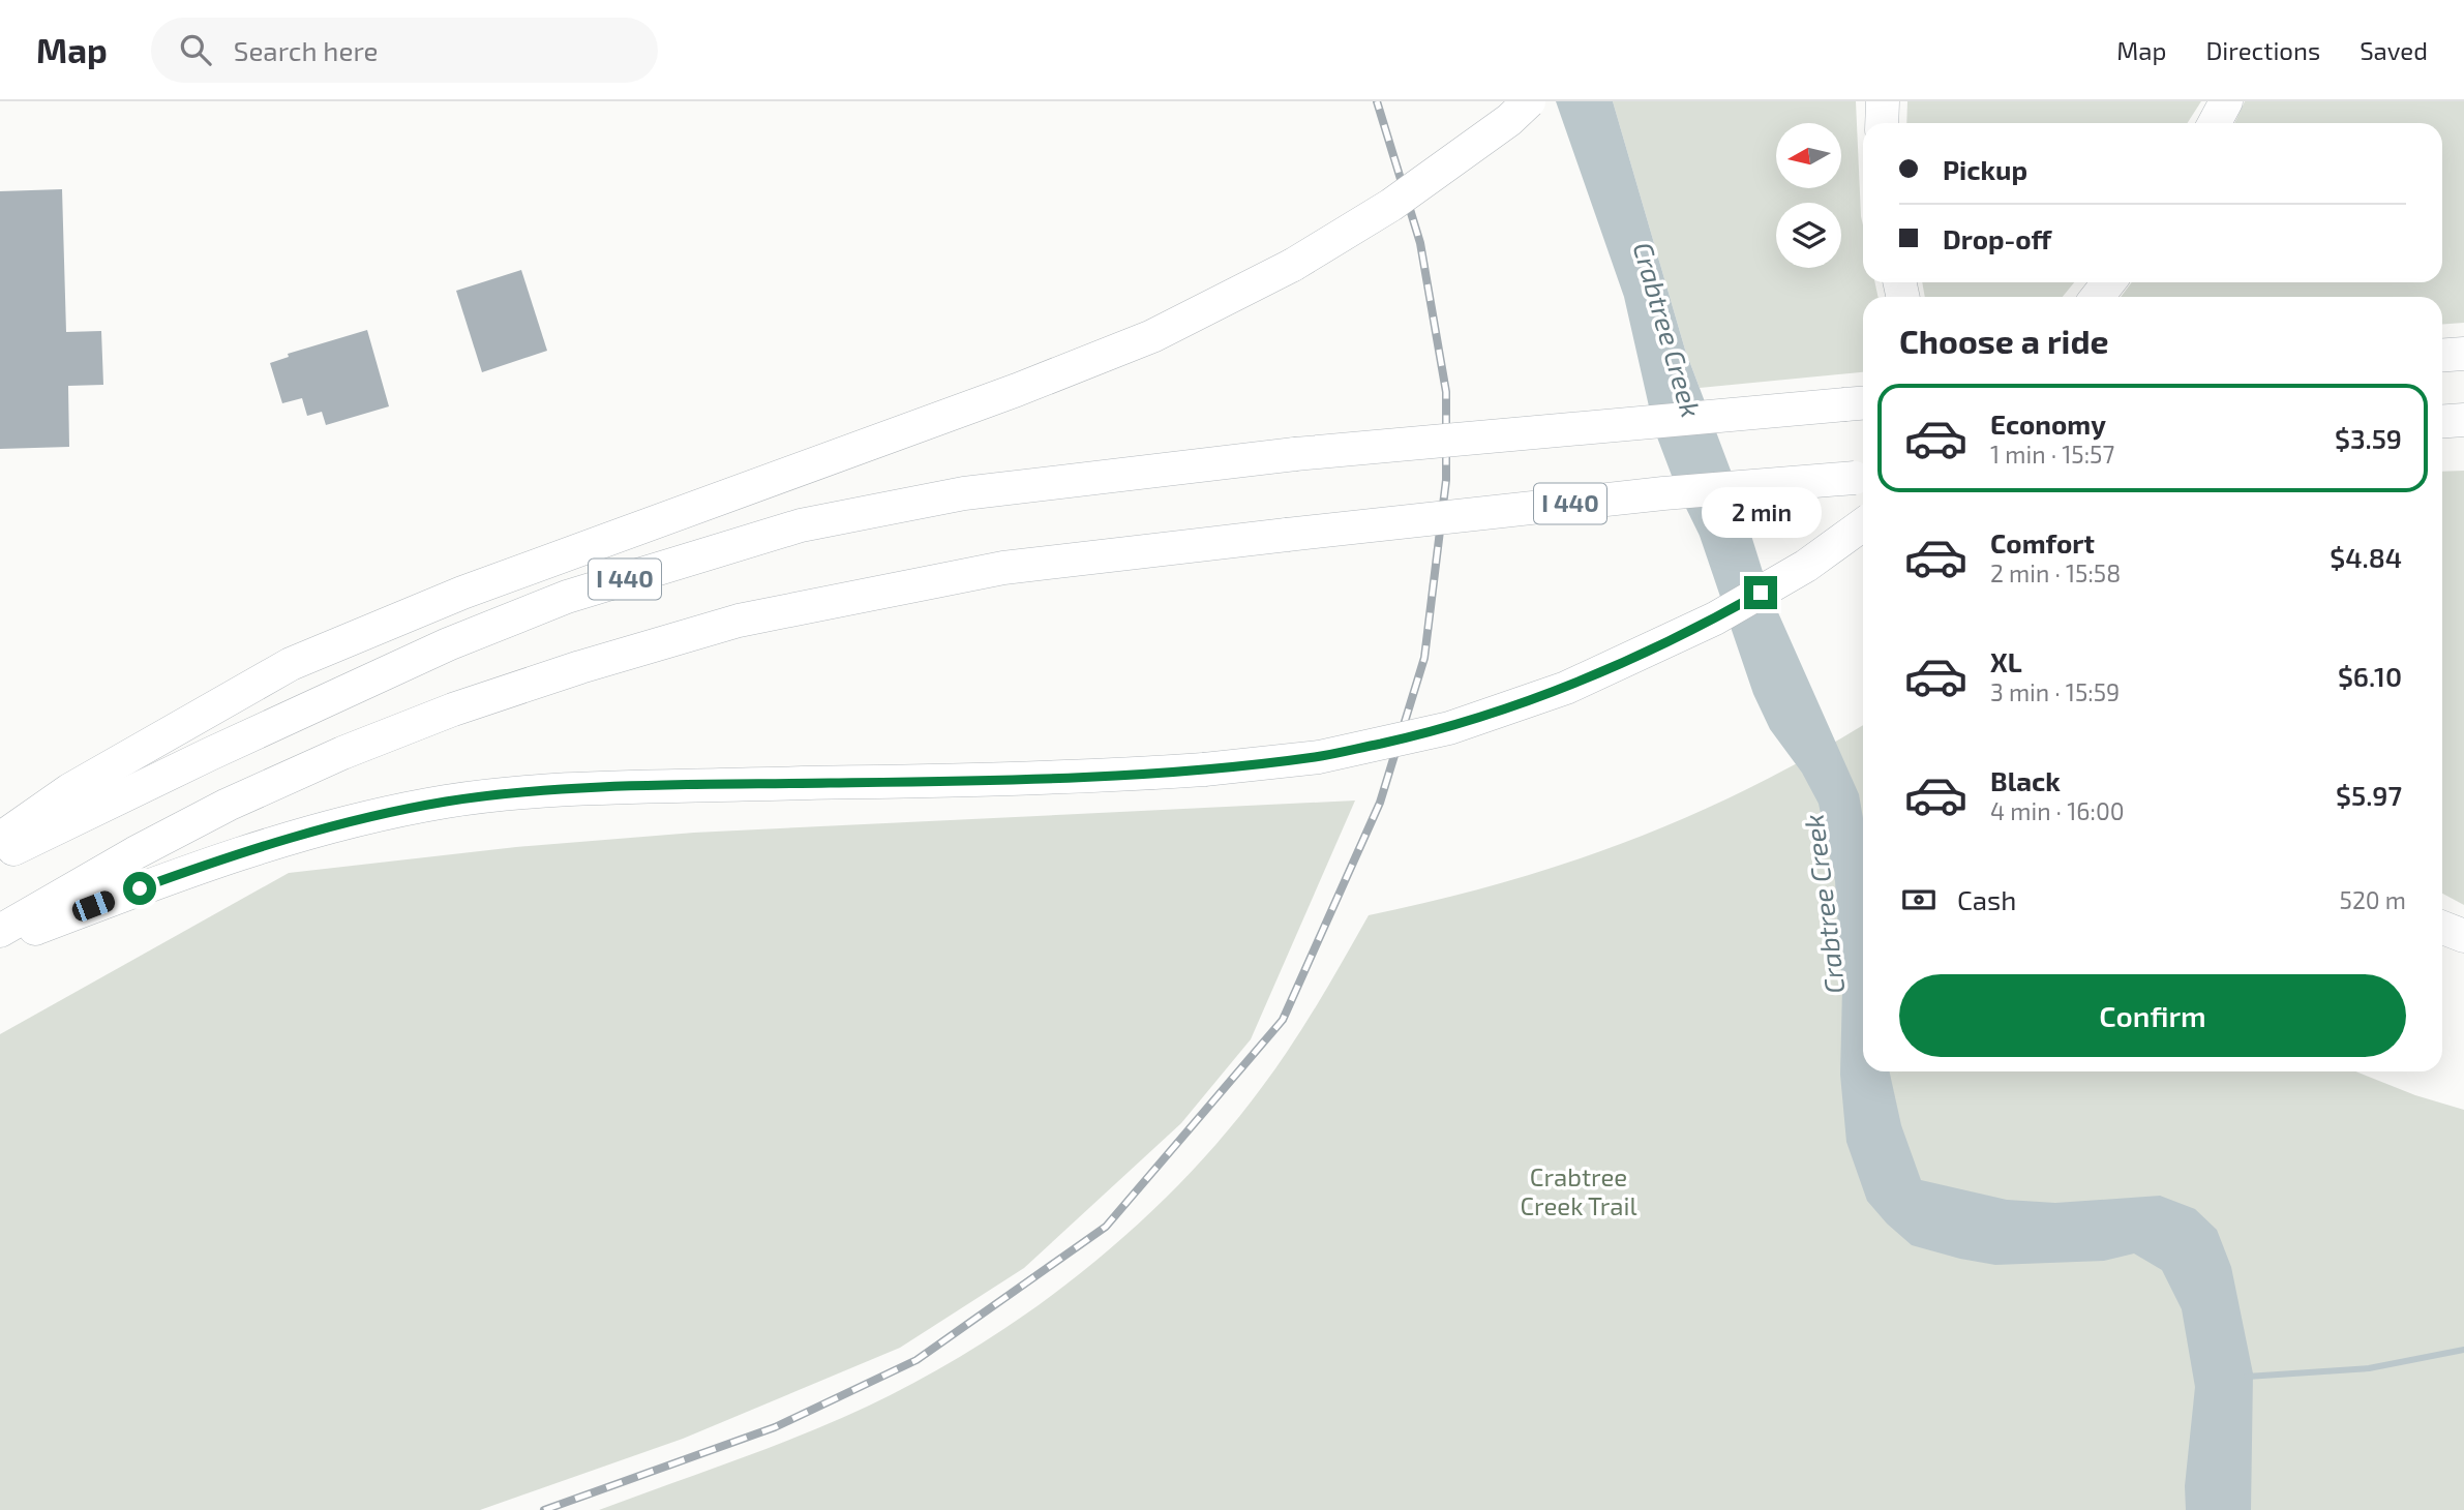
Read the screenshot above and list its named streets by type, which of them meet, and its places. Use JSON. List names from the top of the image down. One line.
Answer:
{"streets":{"highway":["I 440"]},"water":["Crabtree Creek"],"parks":["Crabtree Creek Trail"],"north":"left","page":{"header":"Map","search":"Search here","nav":["Map","Directions","Saved"],"banner":["Pickup","Drop-off"],"heading":"Choose a ride","list":[{"name":"Economy","note":"1 min · 15:57","value":"$3.59"},{"name":"Comfort","note":"2 min · 15:58","value":"$4.84"},{"name":"XL","note":"3 min · 15:59","value":"$6.10"},{"name":"Black","note":"4 min · 16:00","value":"$5.97"}],"bubble":"2 min","pay":["Cash","520 m"],"buttons":"Confirm"}}
